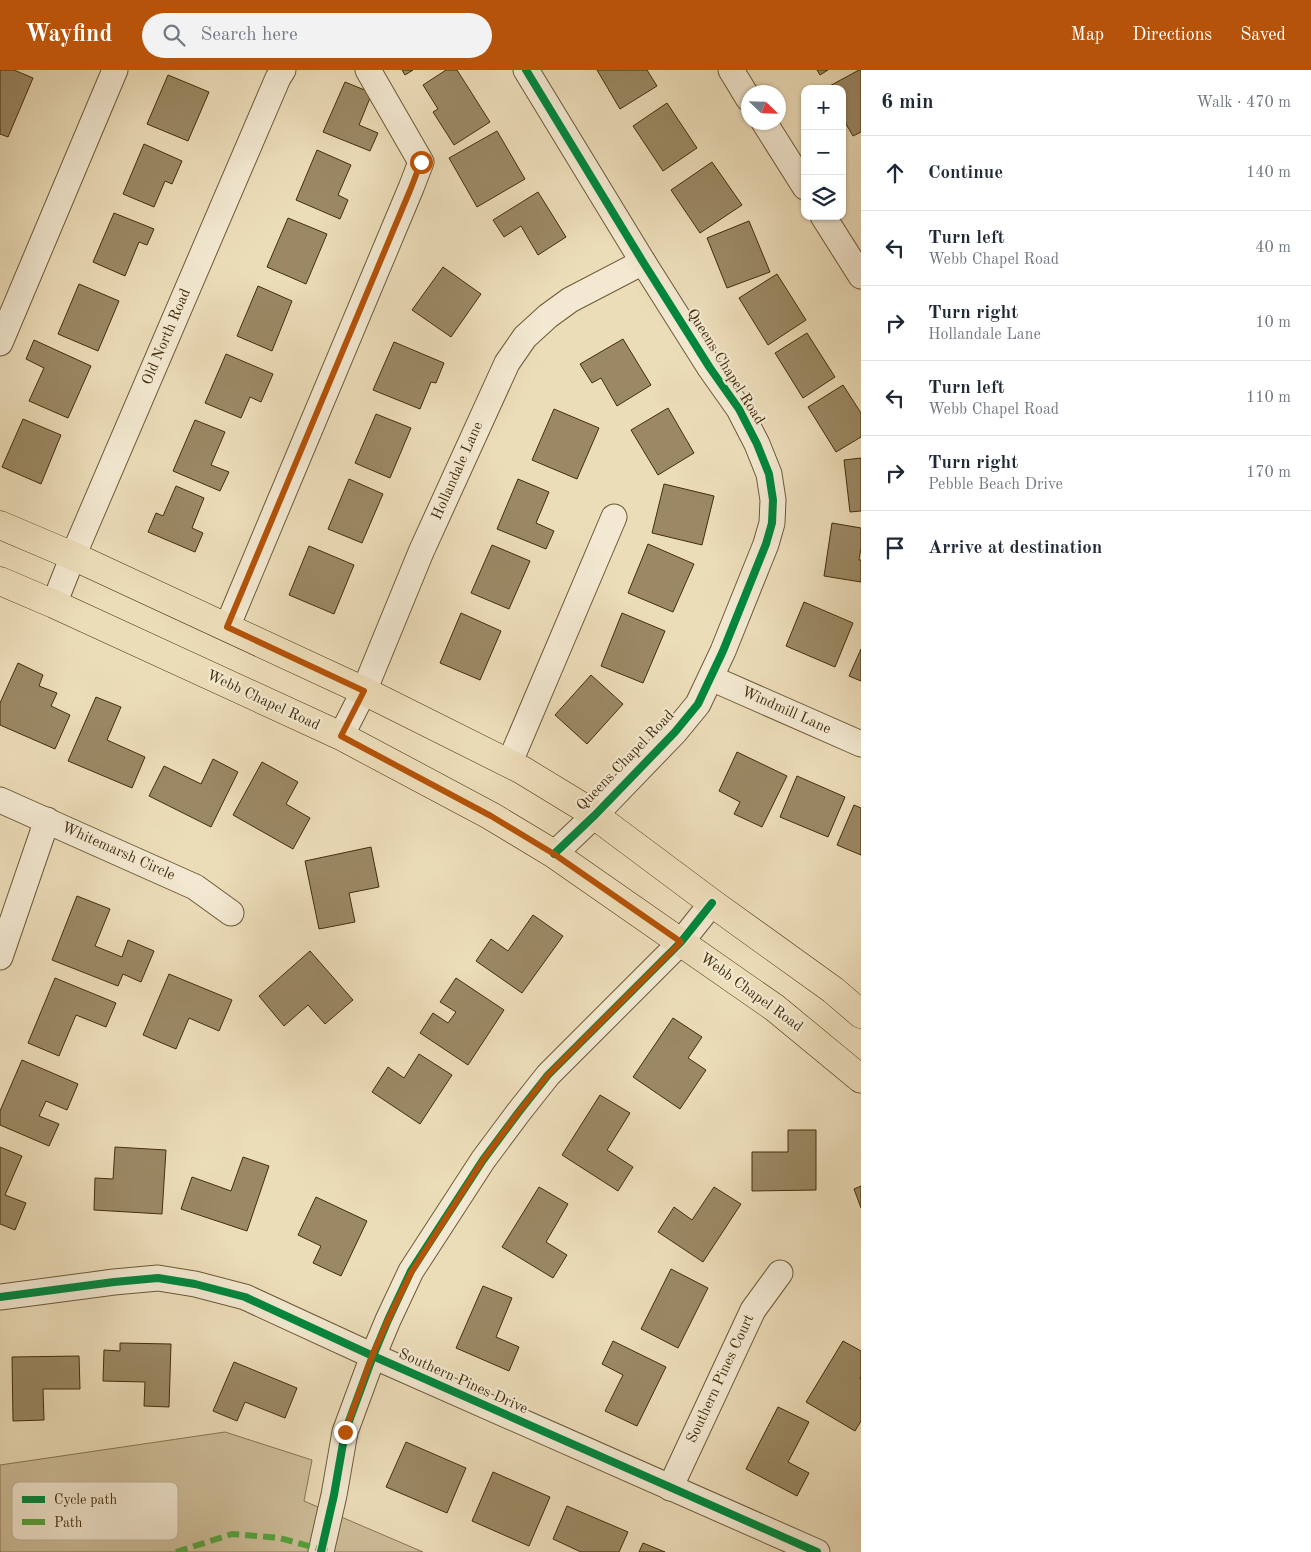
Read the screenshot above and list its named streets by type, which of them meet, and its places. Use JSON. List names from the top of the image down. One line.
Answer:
{"streets":{"main road":["Webb Chapel Road"],"street":["Old North Road","Queens Chapel Road","Hollandale Lane","Windmill Lane","Whitemarsh Circle","Southern Pines Court","Southern Pines Drive"]},"crossings":[["Old North Road","Webb Chapel Road"],["Queens Chapel Road","Hollandale Lane"],["Queens Chapel Road","Webb Chapel Road"],["Queens Chapel Road","Windmill Lane"],["Hollandale Lane","Webb Chapel Road"],["Southern Pines Court","Southern Pines Drive"]],"legend":["Cycle path","Path"],"north":"bottom right","page":{"header":"Wayfind","search":"Search here","nav":["Map","Directions","Saved"],"heading":["6 min","Walk · 470 m"],"map_buttons":["+","−"],"list":[["Continue","140 m"],["Turn left","Webb Chapel Road","40 m"],["Turn right","Hollandale Lane","10 m"],["Turn left","Webb Chapel Road","110 m"],["Turn right","Pebble Beach Drive","170 m"],"Arrive at destination"]}}
